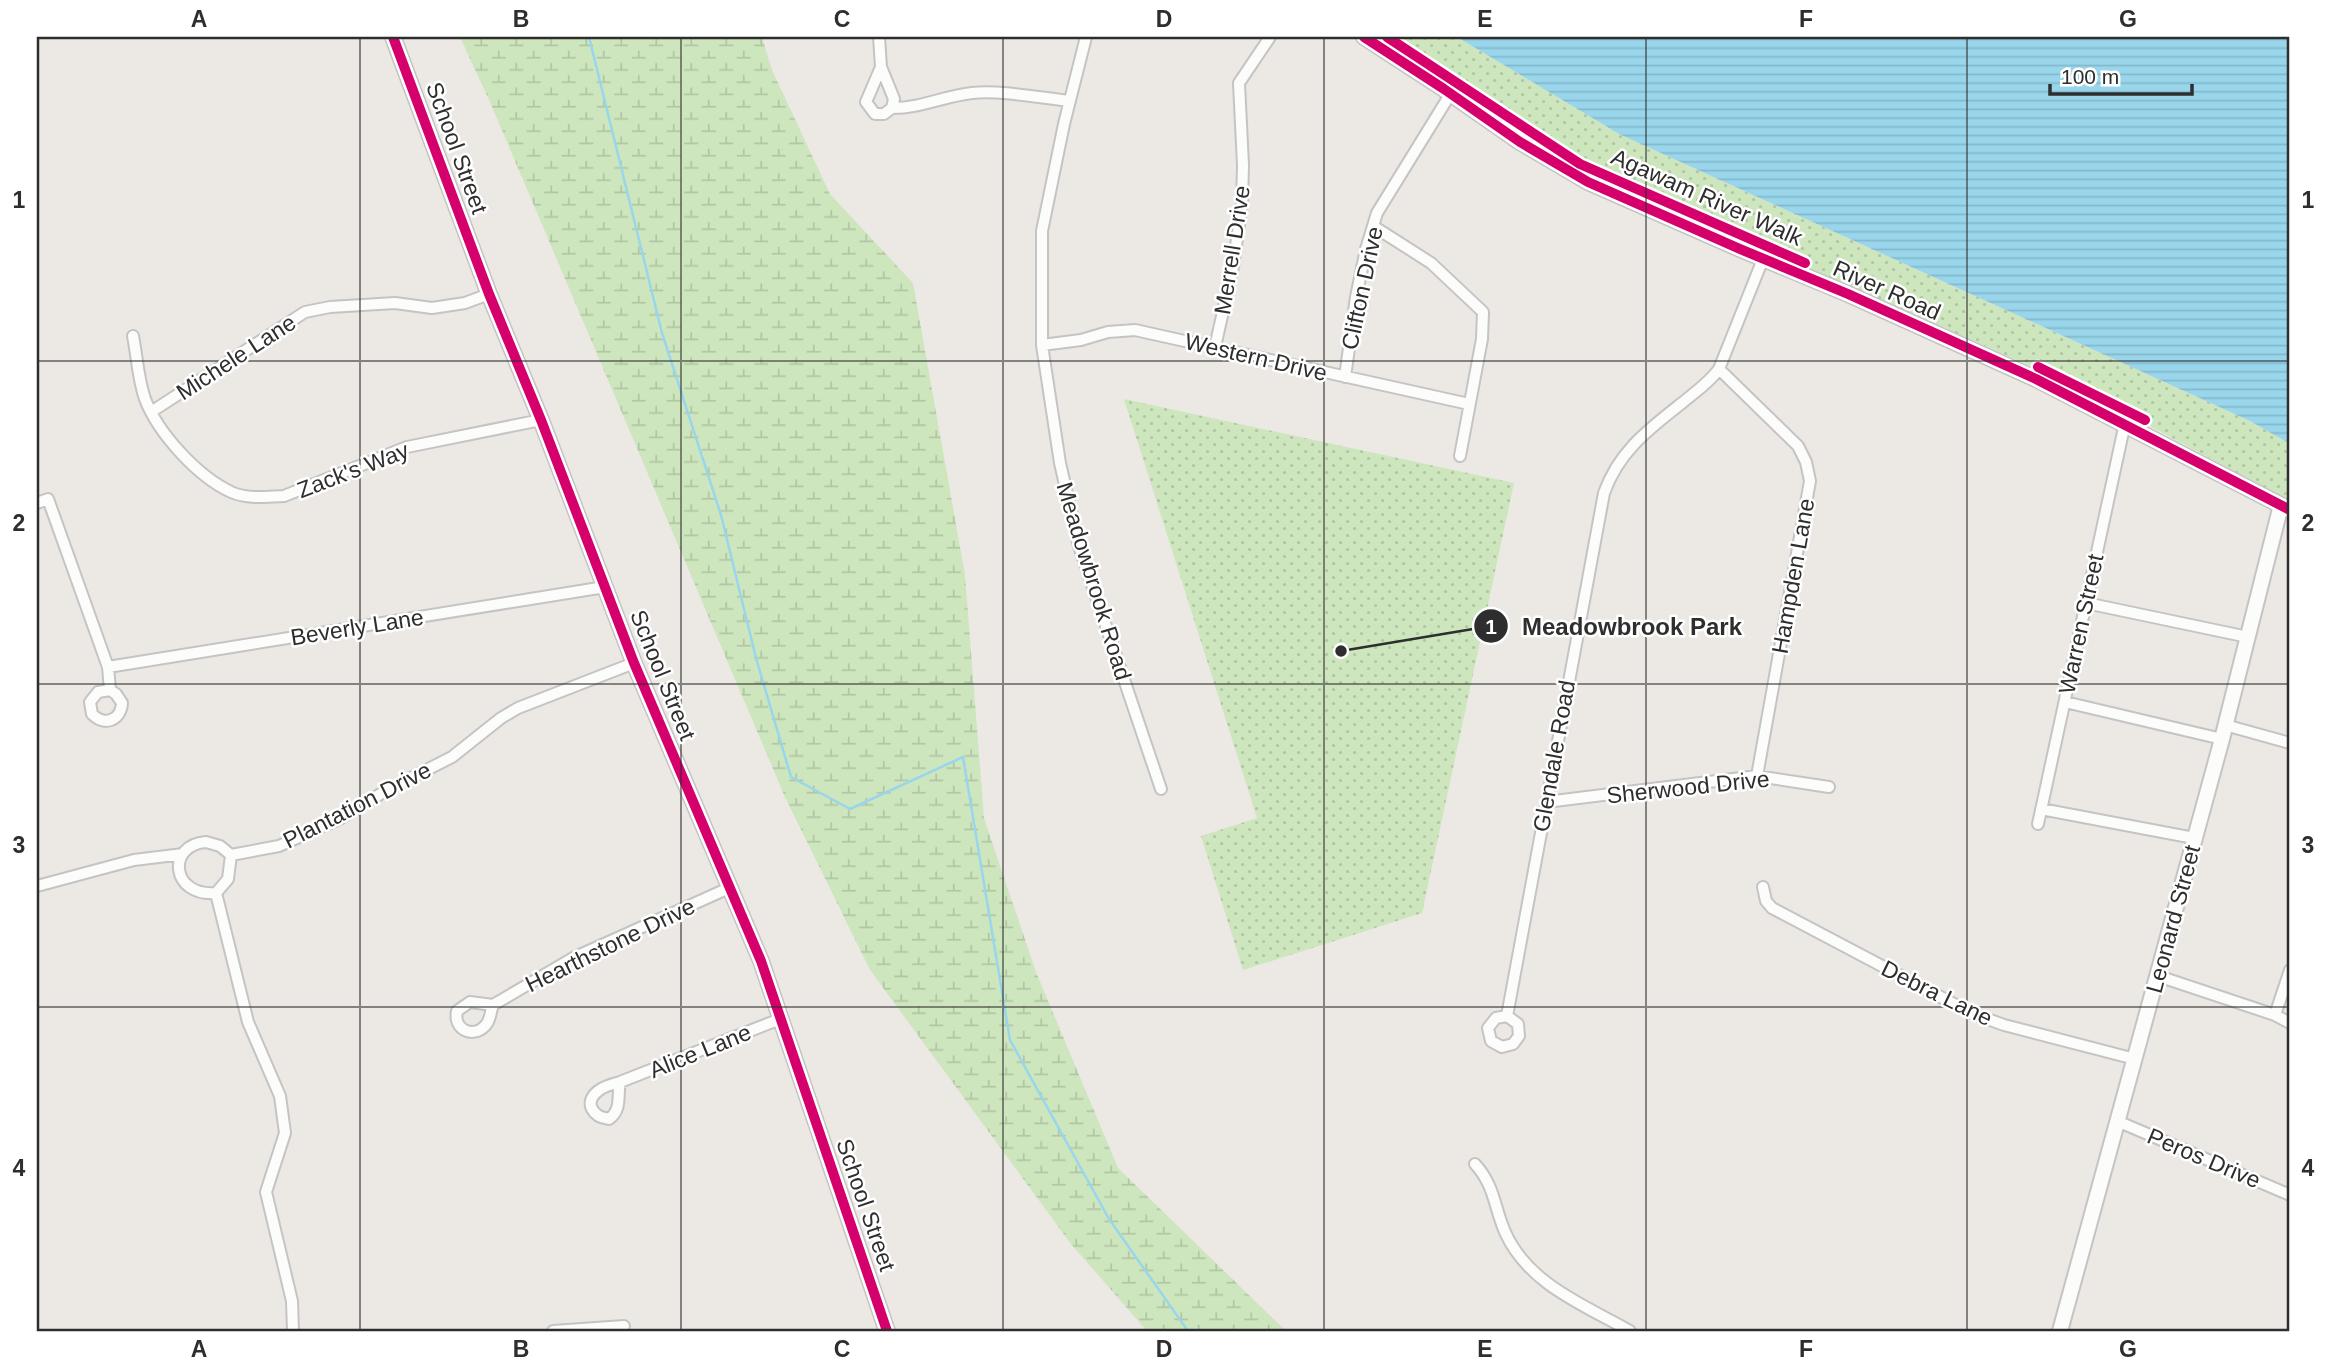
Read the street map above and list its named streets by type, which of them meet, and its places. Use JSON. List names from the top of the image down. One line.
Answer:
{"streets":{"street":["School Street","Merrell Drive","Clifton Drive","River Road","Michele Lane","Western Drive","Zack's Way","Hampden Lane","Meadowbrook Road","Warren Street","Beverly Lane","Glendale Road","Sherwood Drive","Plantation Drive","Leonard Street","Hearthstone Drive","Debra Lane","Alice Lane","Peros Drive"],"cycle path":["Agawam River Walk"]},"crossings":[["School Street","Michele Lane"],["School Street","Zack's Way"],["School Street","Beverly Lane"],["School Street","Plantation Drive"],["School Street","Hearthstone Drive"],["School Street","Alice Lane"],["Merrell Drive","Western Drive"],["Clifton Drive","River Road"],["Clifton Drive","Western Drive"],["River Road","Warren Street"],["River Road","Glendale Road"],["River Road","Leonard Street"],["Michele Lane","Zack's Way"],["Western Drive","Meadowbrook Road"],["Hampden Lane","Glendale Road"],["Hampden Lane","Sherwood Drive"],["Glendale Road","Sherwood Drive"],["Leonard Street","Debra Lane"],["Leonard Street","Peros Drive"]],"places":["Meadowbrook Park"],"scale_bar":"100 m","grid":{"columns":["A","B","C","D","E","F","G"],"rows":["1","2","3","4"]}}
